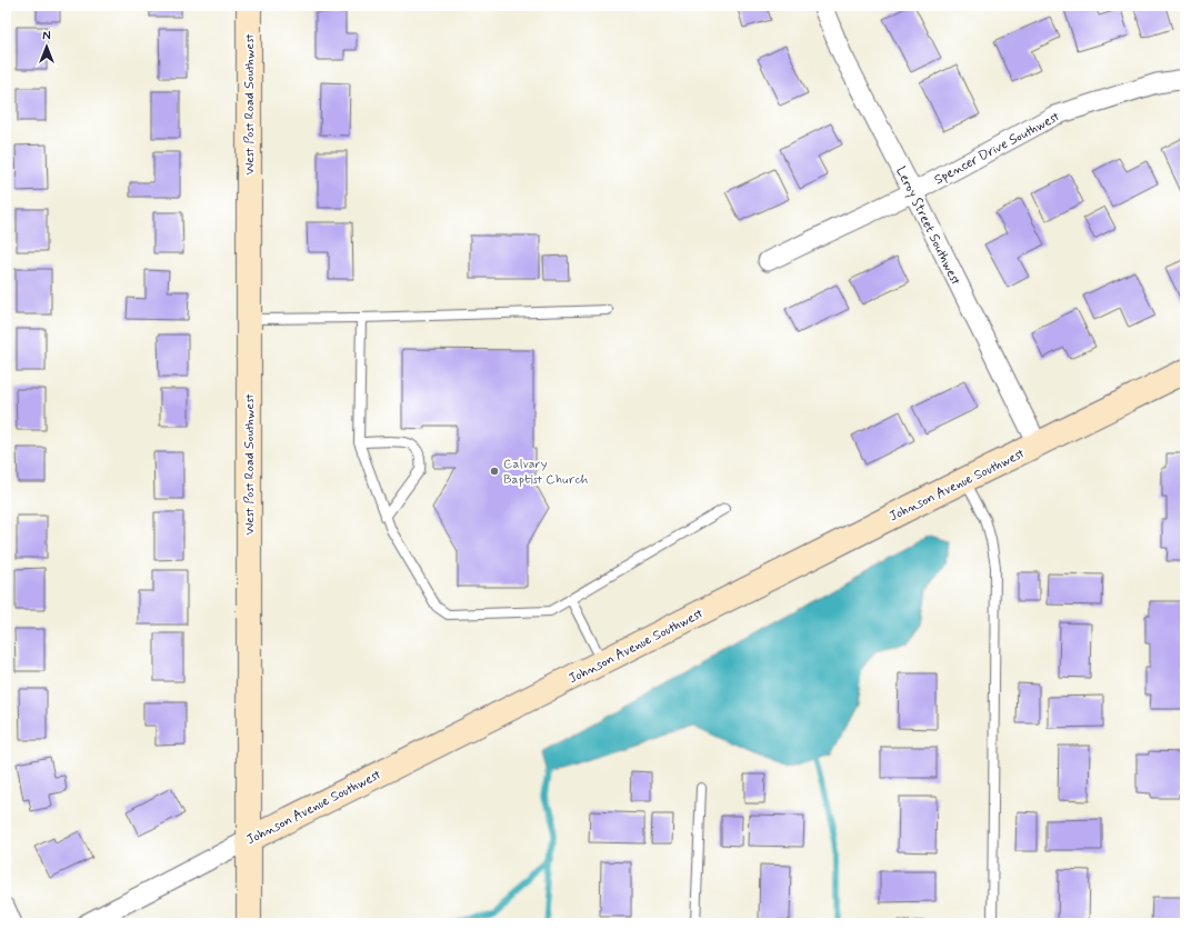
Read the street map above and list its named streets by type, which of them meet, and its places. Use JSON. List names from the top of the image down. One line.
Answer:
{"streets":{"street":["West Post Road Southwest","Spencer Drive Southwest","Leroy Street Southwest","Johnson Avenue Southwest"]},"crossings":[["West Post Road Southwest","Johnson Avenue Southwest"],["Spencer Drive Southwest","Leroy Street Southwest"],["Leroy Street Southwest","Johnson Avenue Southwest"]],"places":["Calvary Baptist Church"],"north":"top"}
